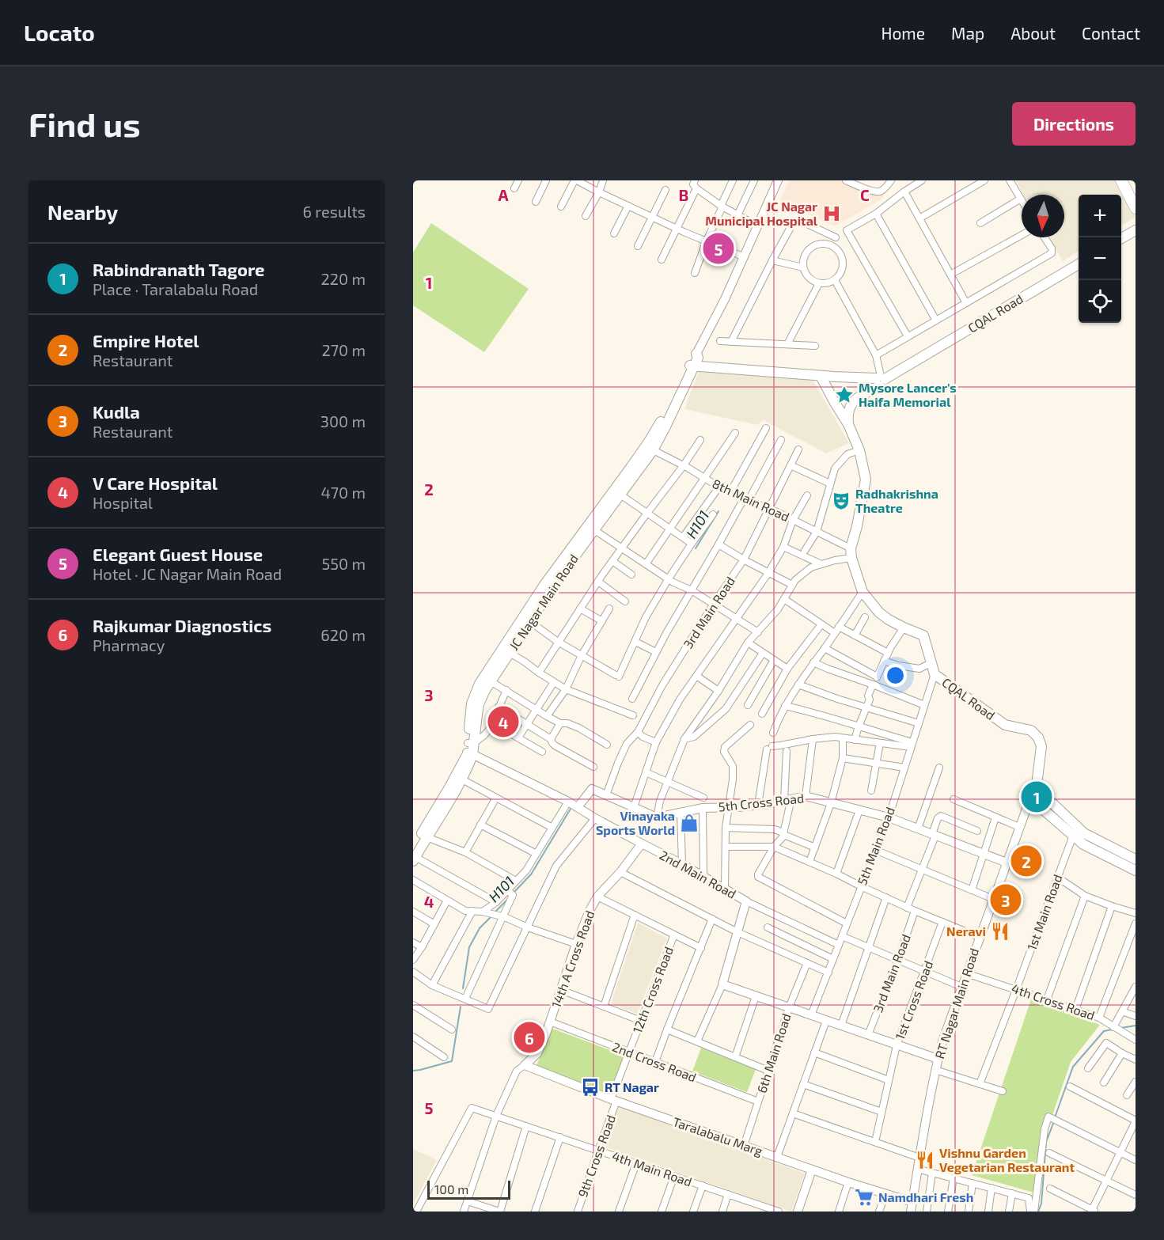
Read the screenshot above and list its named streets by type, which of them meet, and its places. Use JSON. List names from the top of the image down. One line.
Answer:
{"streets":{"main road":["CQAL Road","JC Nagar Main Road"],"street":["8th Main Road","3rd Main Road","5th Cross Road","5th Main Road","2nd Main Road","1st Main Road","14th A Cross Road","12th Cross Road","1st Cross Road","4th Cross Road","RT Nagar Main Road","6th Main Road","2nd Cross Road","Taralabalu Marg","9th Cross Road","4th Main Road"]},"crossings":[["CQAL Road","8th Main Road"],["CQAL Road","5th Main Road"],["CQAL Road","RT Nagar Main Road"],["8th Main Road","JC Nagar Main Road"],["8th Main Road","3rd Main Road"],["JC Nagar Main Road","2nd Main Road"],["5th Cross Road","5th Main Road"],["5th Cross Road","RT Nagar Main Road"],["2nd Main Road","14th A Cross Road"],["1st Main Road","4th Cross Road"],["14th A Cross Road","2nd Cross Road"],["14th A Cross Road","Taralabalu Marg"],["14th A Cross Road","4th Main Road"],["12th Cross Road","2nd Cross Road"],["12th Cross Road","Taralabalu Marg"],["12th Cross Road","9th Cross Road"],["4th Cross Road","RT Nagar Main Road"],["RT Nagar Main Road","Taralabalu Marg"],["6th Main Road","2nd Cross Road"],["6th Main Road","Taralabalu Marg"],["Taralabalu Marg","9th Cross Road"],["9th Cross Road","4th Main Road"]],"water":["H101"],"places":{"hospital":["JC Nagar Municipal Hospital"],"place":["Mysore Lancer's Haifa Memorial"],"theatre":["Radhakrishna Theatre"],"shop":["Vinayaka Sports World"],"restaurant":["Neravi","Vishnu Garden Vegetarian Restaurant"],"bus stop":["RT Nagar"],"supermarket":["Namdhari Fresh"]},"scale_bar":"100 m","north":"bottom","page":{"header":"Locato","nav":["Home","Map","About","Contact"],"buttons":"Directions","title":"Find us","heading":["Nearby","6 results"],"map_buttons":["+","−"],"pins":["5","4","1","2","3","6"],"list":[{"mark":"1","name":"Rabindranath Tagore","note":"Place · Taralabalu Road","value":"220 m"},{"mark":"2","name":"Empire Hotel","note":"Restaurant","value":"270 m"},{"mark":"3","name":"Kudla","note":"Restaurant","value":"300 m"},{"mark":"4","name":"V Care Hospital","note":"Hospital","value":"470 m"},{"mark":"5","name":"Elegant Guest House","note":"Hotel · JC Nagar Main Road","value":"550 m"},{"mark":"6","name":"Rajkumar Diagnostics","note":"Pharmacy","value":"620 m"}],"scale":"100 m"},"grid":{"columns":["A","B","C"],"rows":["1","2","3","4","5"]}}
